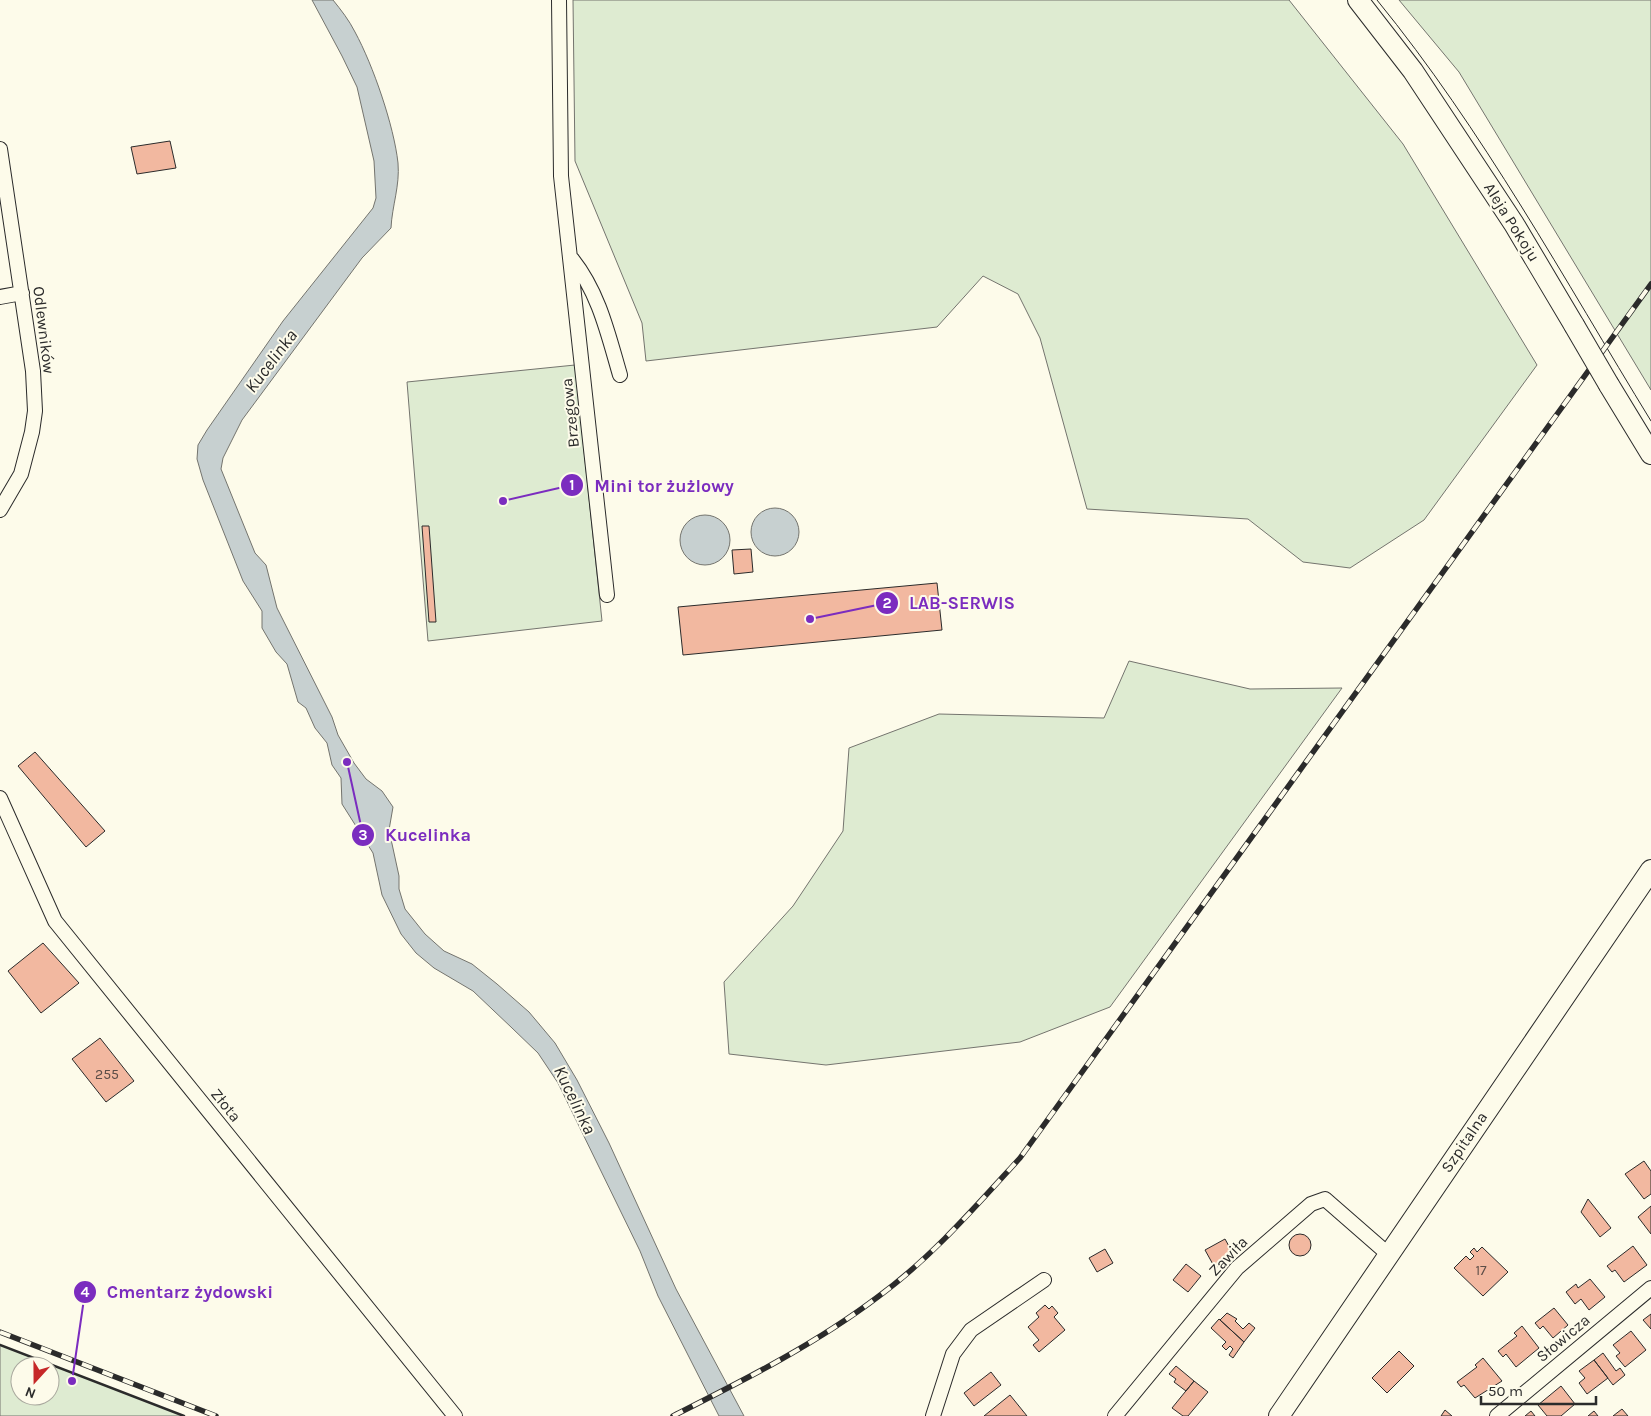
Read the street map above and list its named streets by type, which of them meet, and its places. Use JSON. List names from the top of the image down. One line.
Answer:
{"streets":{"street":["Aleja Pokoju","Odlewników","Brzegowa","Złota","Szpitalna","Zawiła","Słowicza"]},"crossings":[["Szpitalna","Zawiła"]],"water":["Kucelinka"],"places":["Mini tor żużlowy","LAB-SERWIS","Kucelinka","Cmentarz żydowski"],"house_numbers":["255","17"],"scale_bar":"50 m","north":"bottom"}
